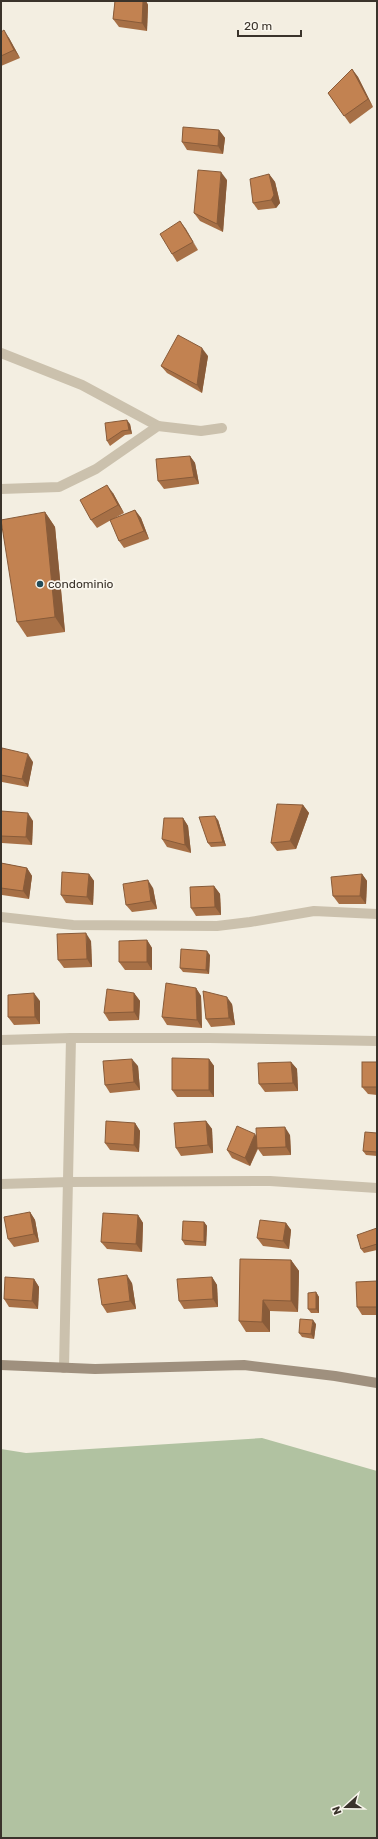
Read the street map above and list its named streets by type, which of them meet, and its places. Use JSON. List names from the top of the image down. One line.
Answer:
{"places":["condominio"],"scale_bar":"20 m","north":"left"}
